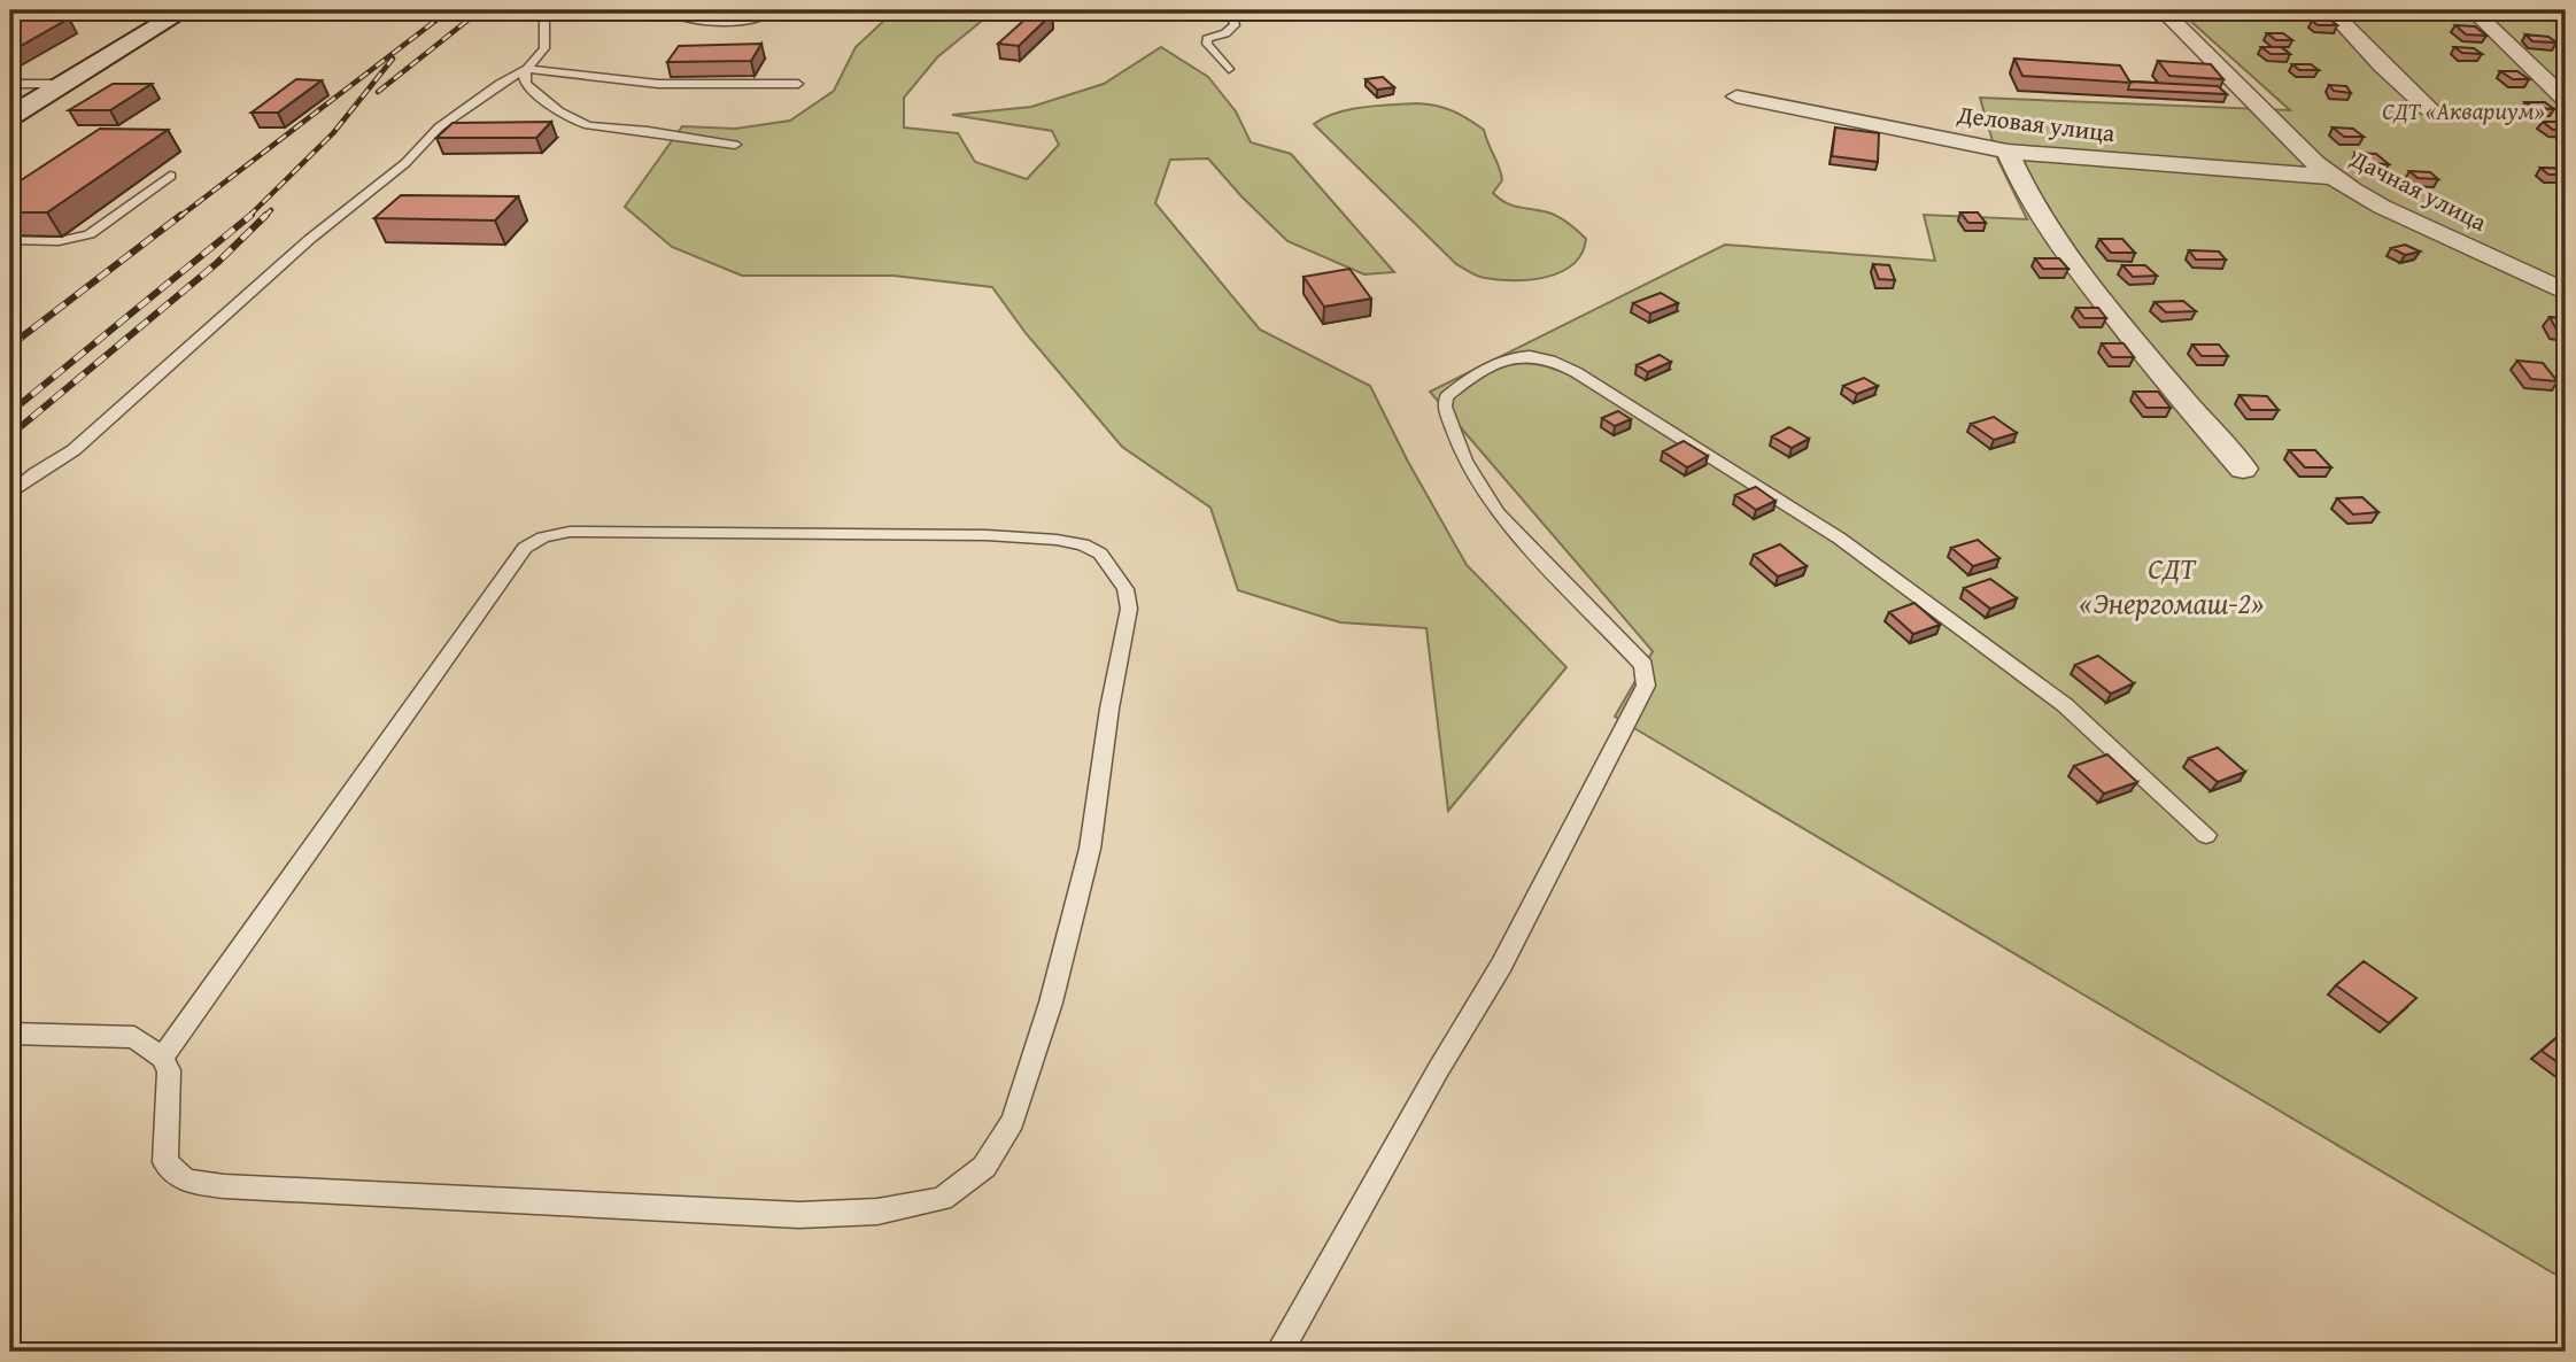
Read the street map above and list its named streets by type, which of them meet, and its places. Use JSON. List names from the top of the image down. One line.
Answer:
{"streets":{"street":["Деловая улица","Дачная улица"]},"crossings":[["Деловая улица","Дачная улица"]],"parks":["СДТ «Аквариум»","СДТ «Энергомаш-2»"]}
